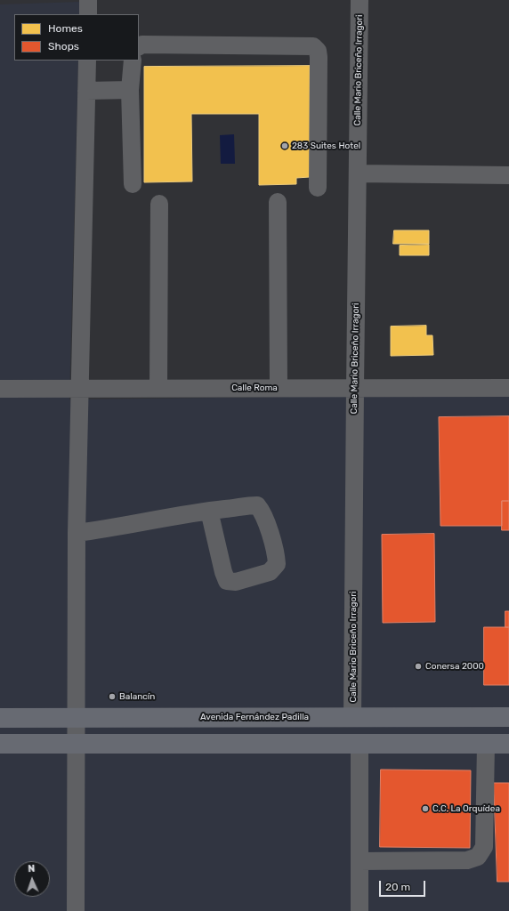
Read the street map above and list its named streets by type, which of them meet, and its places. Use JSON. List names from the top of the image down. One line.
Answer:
{"streets":{"main road":["Avenida Fernández Padilla"],"street":["Calle Mario Briceño Irragori","Calle Roma"]},"crossings":[["Calle Mario Briceño Irragori","Calle Roma"],["Calle Mario Briceño Irragori","Avenida Fernández Padilla"]],"places":["283 Suites Hotel","Conersa 2000","Balancín","C.C. La Orquídea"],"legend":["Homes","Shops"],"scale_bar":"20 m","north":"top"}
